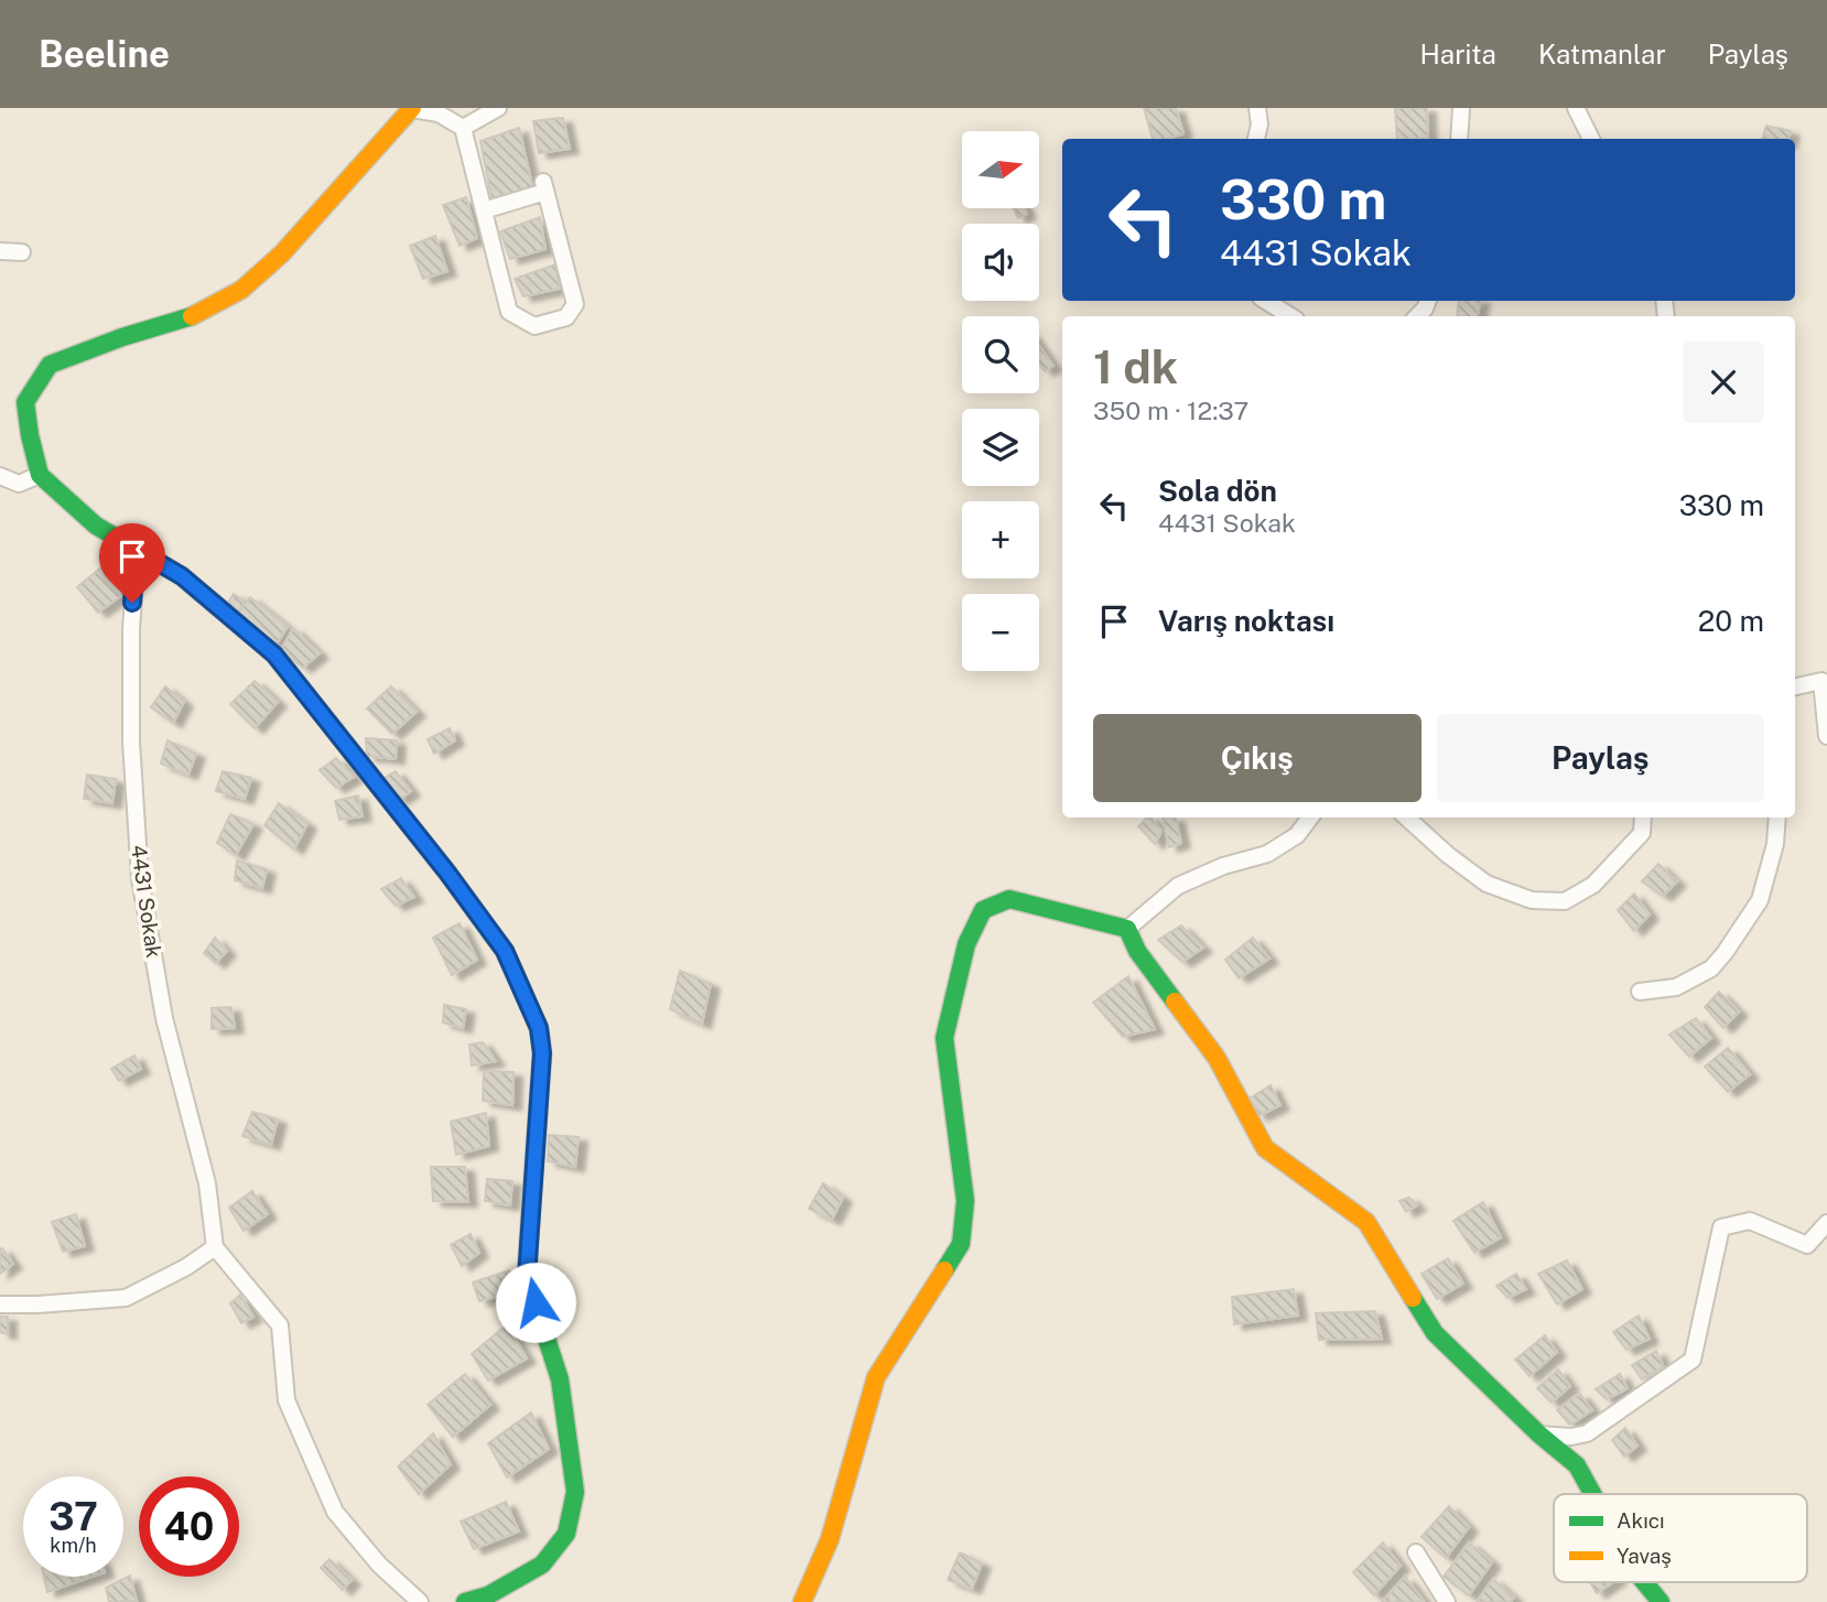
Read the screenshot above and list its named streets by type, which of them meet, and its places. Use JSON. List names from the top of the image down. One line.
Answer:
{"streets":{"street":["4431 Sokak"]},"legend":["Akıcı","Yavaş"],"north":"right","page":{"header":"Beeline","nav":["Harita","Katmanlar","Paylaş"],"map_buttons":["+","−"],"turn":["330 m","4431 Sokak"],"heading":["1 dk","350 m · 12:37"],"list":[{"name":"Sola dön","note":"4431 Sokak","value":"330 m"},{"name":"Varış noktası","value":"20 m"}],"buttons":["Çıkış","Paylaş"],"speed":"37 km/h","limit":"40"}}
